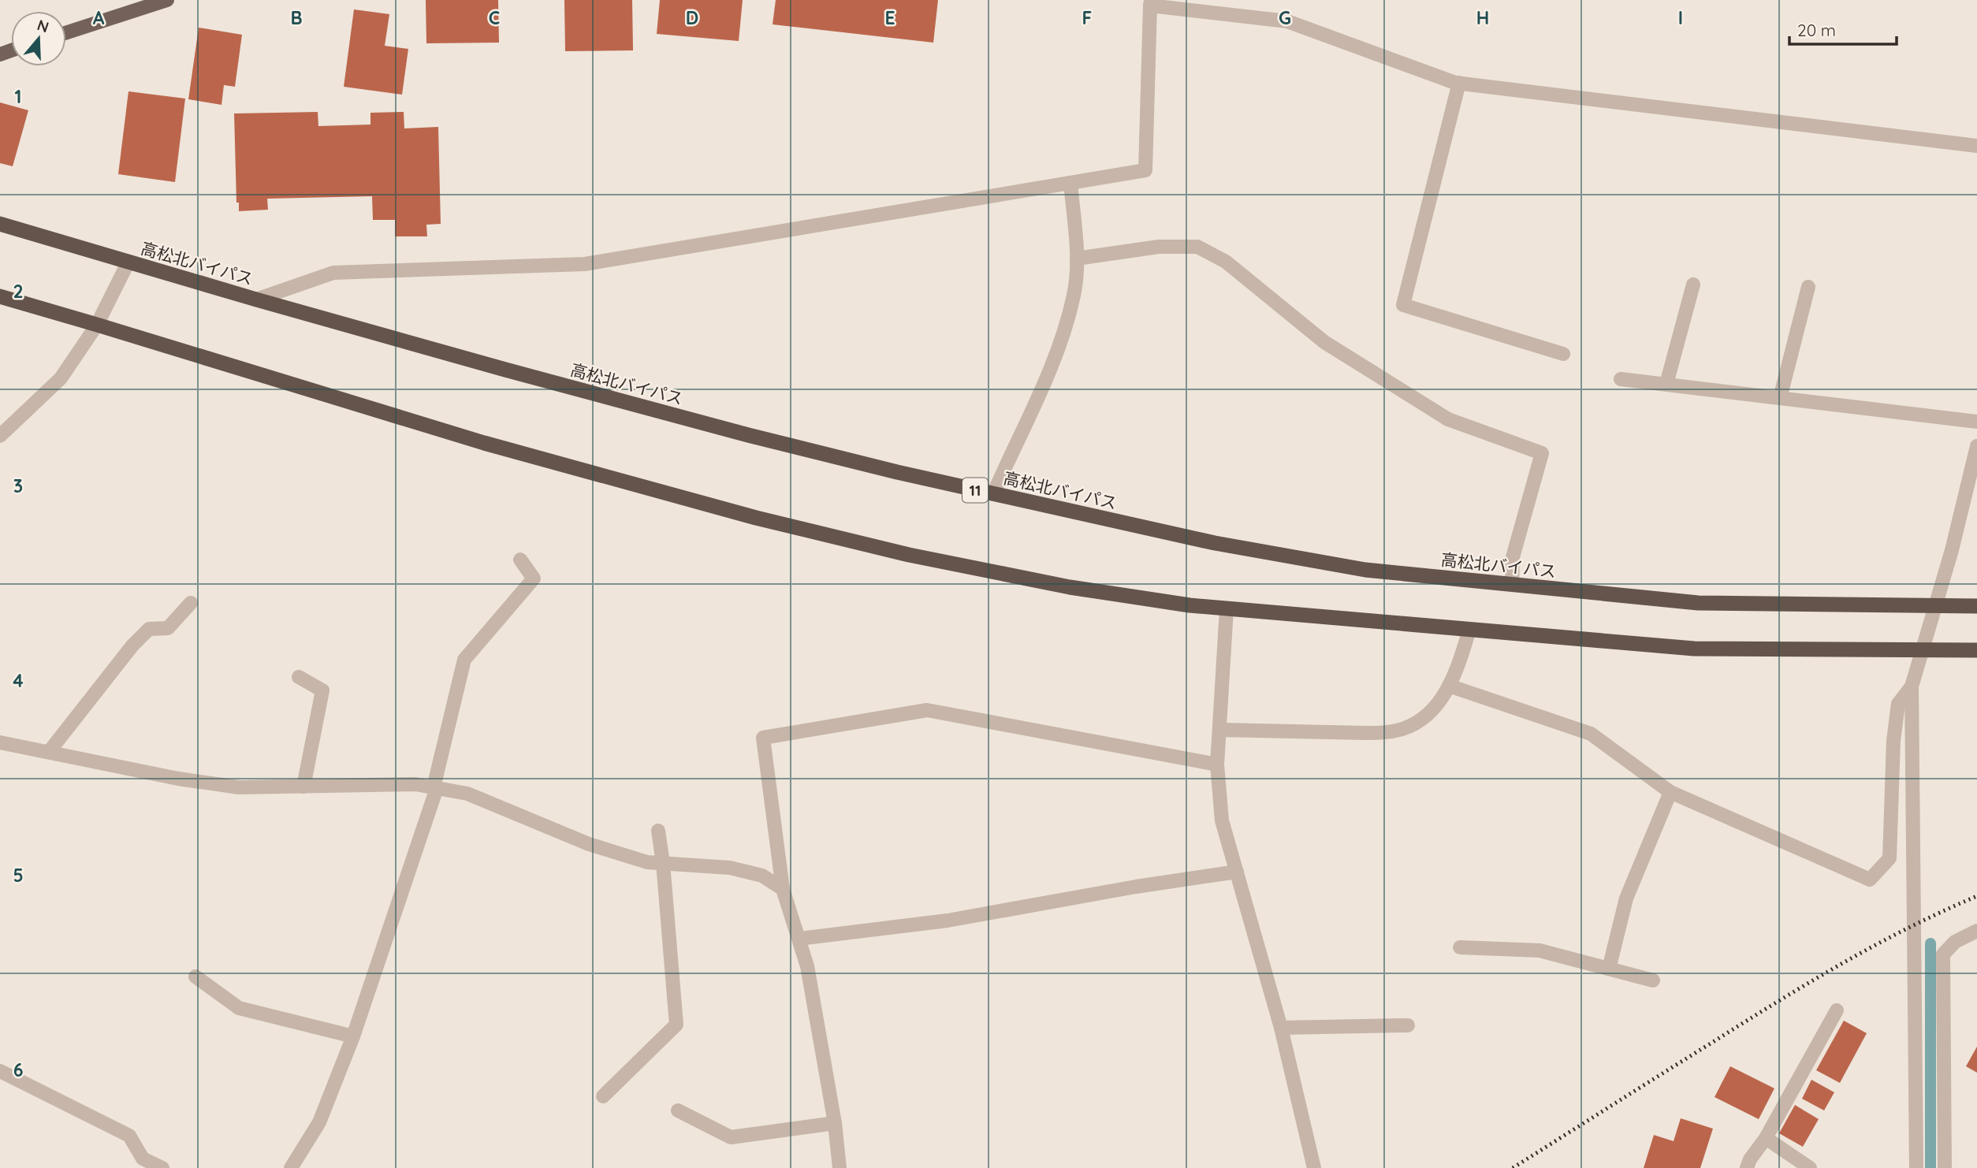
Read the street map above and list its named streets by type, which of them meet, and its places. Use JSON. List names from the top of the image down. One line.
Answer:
{"streets":{"highway":["高松北バイパス","11"]},"scale_bar":"20 m","north":"top","grid":{"columns":["A","B","C","D","E","F","G","H","I"],"rows":["1","2","3","4","5","6"]}}
